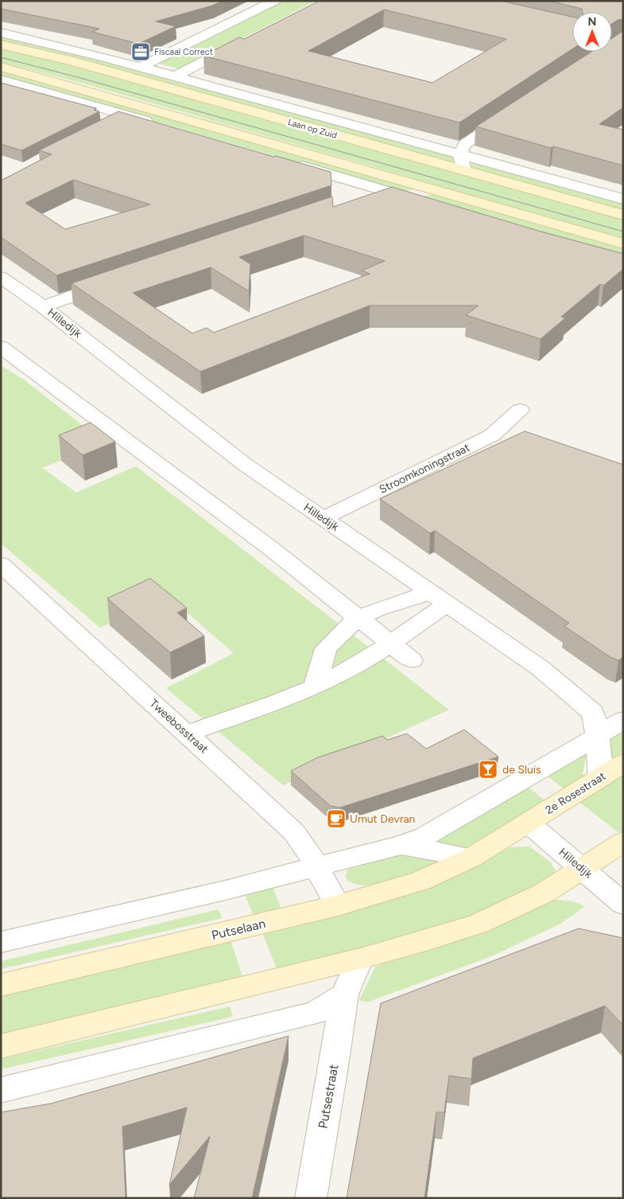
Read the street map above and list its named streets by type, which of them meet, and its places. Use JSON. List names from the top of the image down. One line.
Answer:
{"streets":{"main road":["Laan op Zuid","2e Rosestraat","Putselaan"],"street":["Hilledijk","Stroomkoningstraat","Tweebosstraat","Putsestraat"]},"crossings":[["Hilledijk","Stroomkoningstraat"],["Hilledijk","2e Rosestraat"],["Hilledijk","Putselaan"],["Tweebosstraat","Putselaan"],["2e Rosestraat","Putselaan"]],"places":{"office":["Fiscaal Correct"],"bar":["de Sluis"],"cafe":["Umut Devran"]},"north":"top"}
